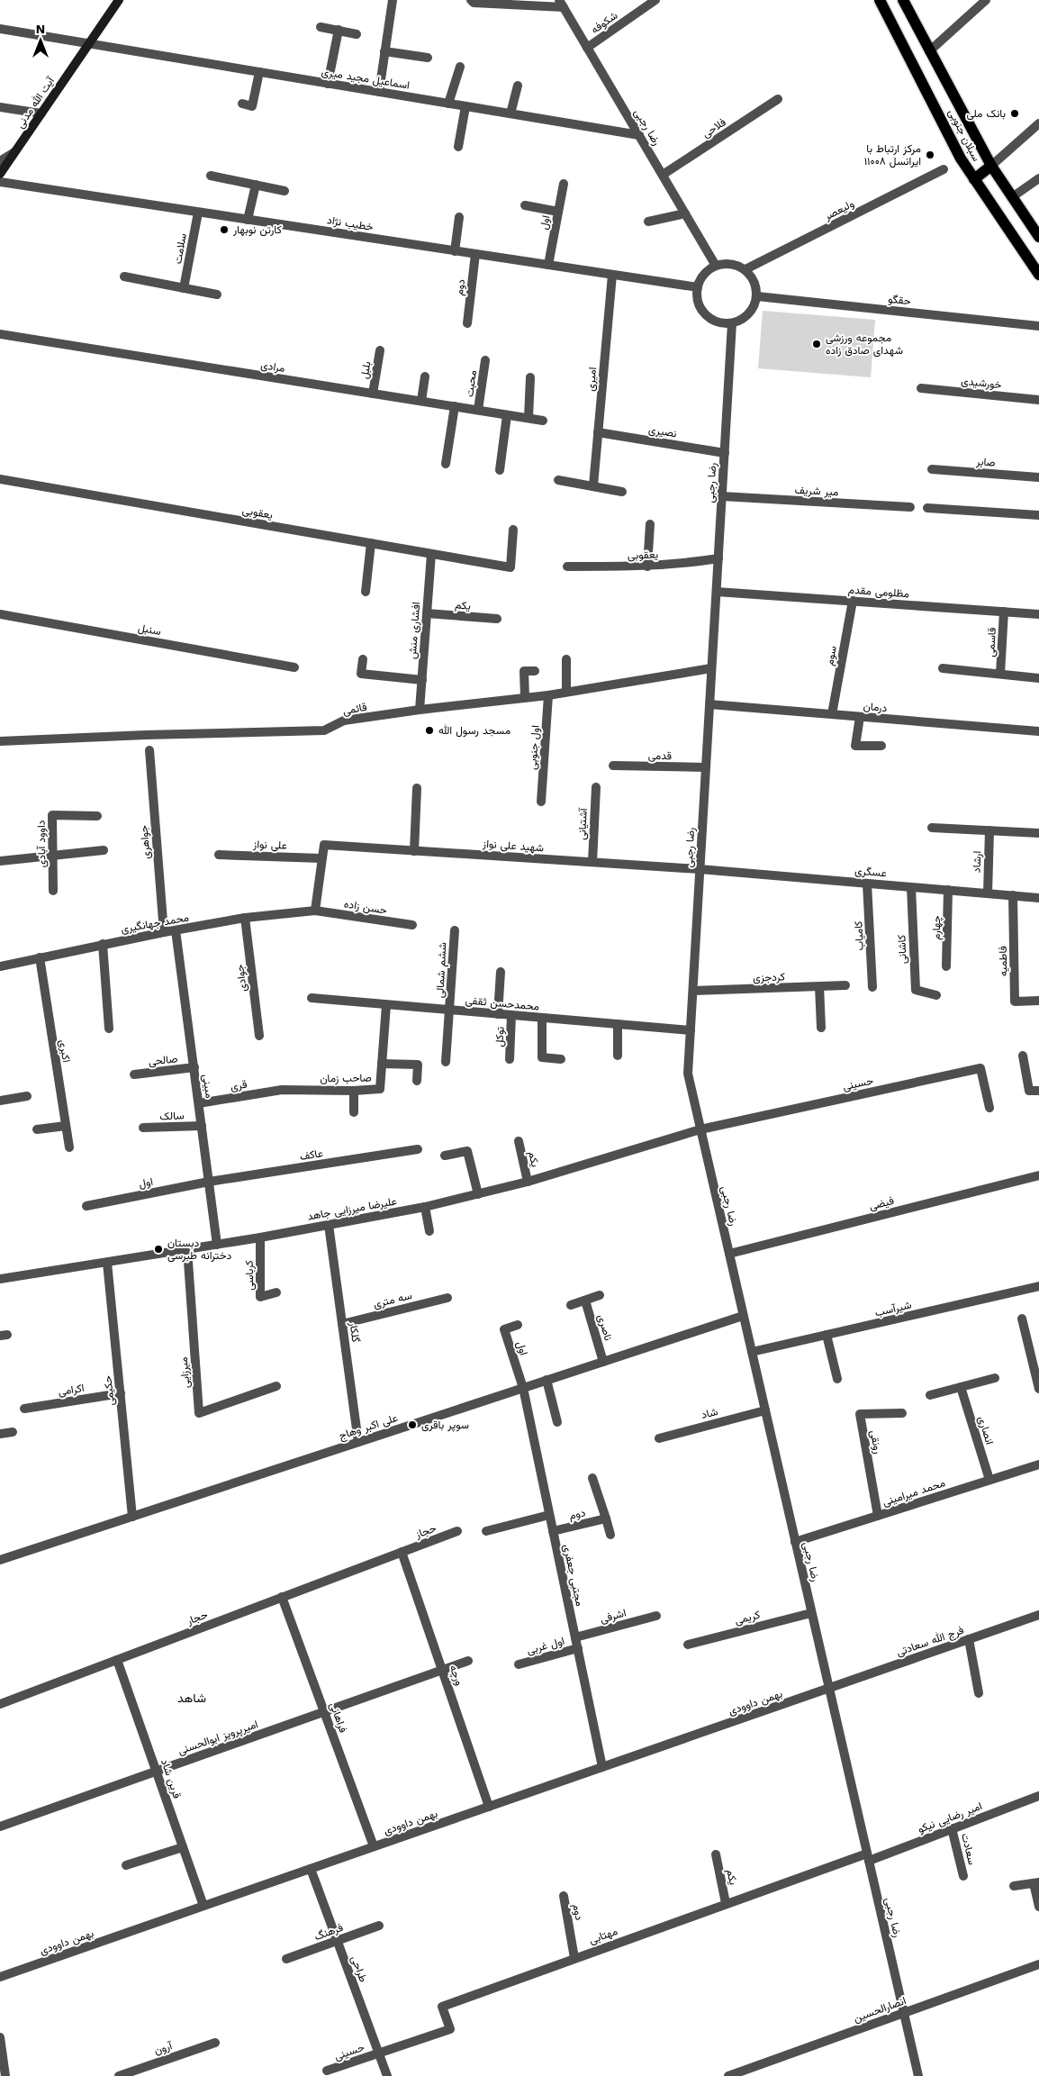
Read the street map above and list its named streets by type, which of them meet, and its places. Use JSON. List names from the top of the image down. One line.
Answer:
{"streets":{"main road":["آیت الله مدنی","سبلان جنوبی"],"street":["شکوفه","اسماعیل مجید میری","رضا رجبی","فلاحی","ولیعصر","اول","خطیب نژاد","سلامت","دوم","حقگو","مرادی","بلبل","امیری","خورشیدی","محبت","نصیری","صابر","میر شریف","یعقوبی","مظلومی مقدم","یکم","سنبل","افشاری منش","قاسمی","سوم","درمان","قائمی","اول جنوبی","قدمی","آشتیانی","جواهری","داوود آبادی","علی نواز","شهید علی نواز","ارشاد","عسگری","حسن زاده","محمد جهانگیری","چهارم","کامیاب","کاشانی","فاطمیه","ششم شمالی","کردجزی","جوادی","محمدحسن ثقفی","توکل","اکبری","صالحی","صاحب زمان","حسینی","قری","مبینی","سالک","عاکف","فیضی","علیرضا میرزایی جاهد","کرباسی","سه متری","شیرآسب","ناصری","گلکار","میرزایی","اکرامی","حکیمی","شاد","علی اکبر وهاج","انصاری","رونقی","محمد میرامینی","حجاز","مجتبی جعفری","اشرفی","حجار","کریمی","فرج الله سعادتی","اول غربی","ورچه","بهمن داوودی","فراهانی","امیرپرویز ابوالحسنی","قرین شاد","امیر رضایی نیکو","سعادت","فرهنگ","مهتابی","طراحی","انصارالحسین","آرون"]},"crossings":[["شکوفه","رضا رجبی"],["اسماعیل مجید میری","آیت الله مدنی"],["اسماعیل مجید میری","رضا رجبی"],["رضا رجبی","فلاحی"],["رضا رجبی","ولیعصر"],["رضا رجبی","خطیب نژاد"],["رضا رجبی","حقگو"],["رضا رجبی","نصیری"],["رضا رجبی","میر شریف"],["رضا رجبی","یعقوبی"],["رضا رجبی","مظلومی مقدم"],["رضا رجبی","درمان"],["رضا رجبی","قائمی"],["رضا رجبی","قدمی"],["رضا رجبی","شهید علی نواز"],["رضا رجبی","عسگری"],["رضا رجبی","کردجزی"],["رضا رجبی","محمدحسن ثقفی"],["رضا رجبی","حسینی"],["رضا رجبی","فیضی"],["رضا رجبی","علیرضا میرزایی جاهد"],["رضا رجبی","شیرآسب"],["رضا رجبی","شاد"],["رضا رجبی","علی اکبر وهاج"],["رضا رجبی","محمد میرامینی"],["رضا رجبی","کریمی"],["رضا رجبی","فرج الله سعادتی"],["رضا رجبی","بهمن داوودی"],["رضا رجبی","امیر رضایی نیکو"],["رضا رجبی","مهتابی"],["رضا رجبی","انصارالحسین"],["ولیعصر","خطیب نژاد"],["ولیعصر","حقگو"],["اول","خطیب نژاد"],["اول","مبینی"],["اول","عاکف"],["اول","علی اکبر وهاج"],["اول","مجتبی جعفری"],["خطیب نژاد","سلامت"],["خطیب نژاد","دوم"],["خطیب نژاد","حقگو"],["خطیب نژاد","امیری"],["دوم","مجتبی جعفری"],["دوم","مهتابی"],["مرادی","بلبل"],["مرادی","محبت"],["امیری","نصیری"],["یعقوبی","افشاری منش"],["مظلومی مقدم","قاسمی"],["مظلومی مقدم","سوم"],["یکم","افشاری منش"],["یکم","علیرضا میرزایی جاهد"],["یکم","مهتابی"],["افشاری منش","قائمی"],["سوم","درمان"],["قائمی","اول جنوبی"],["آشتیانی","شهید علی نواز"],["جواهری","محمد جهانگیری"],["علی نواز","شهید علی نواز"],["شهید علی نواز","عسگری"],["ارشاد","عسگری"],["عسگری","چهارم"],["عسگری","کامیاب"],["عسگری","کاشانی"],["عسگری","فاطمیه"],["حسن زاده","محمد جهانگیری"],["محمد جهانگیری","جوادی"],["محمد جهانگیری","اکبری"],["محمد جهانگیری","مبینی"],["ششم شمالی","محمدحسن ثقفی"],["محمدحسن ثقفی","توکل"],["محمدحسن ثقفی","صاحب زمان"],["صالحی","مبینی"],["صاحب زمان","قری"],["حسینی","علیرضا میرزایی جاهد"],["حسینی","مهتابی"],["حسینی","طراحی"],["قری","مبینی"],["مبینی","سالک"],["مبینی","عاکف"],["مبینی","علیرضا میرزایی جاهد"],["علیرضا میرزایی جاهد","کرباسی"],["علیرضا میرزایی جاهد","گلکار"],["علیرضا میرزایی جاهد","میرزایی"],["علیرضا میرزایی جاهد","حکیمی"],["سه متری","گلکار"],["ناصری","علی اکبر وهاج"],["گلکار","علی اکبر وهاج"],["اکرامی","حکیمی"],["حکیمی","علی اکبر وهاج"],["علی اکبر وهاج","مجتبی جعفری"],["انصاری","محمد میرامینی"],["رونقی","محمد میرامینی"],["حجاز","حجار"],["حجاز","ورچه"],["مجتبی جعفری","اشرفی"],["مجتبی جعفری","اول غربی"],["مجتبی جعفری","بهمن داوودی"],["حجار","ورچه"],["حجار","فراهانی"],["حجار","قرین شاد"],["فرج الله سعادتی","بهمن داوودی"],["ورچه","بهمن داوودی"],["ورچه","امیرپرویز ابوالحسنی"],["بهمن داوودی","فراهانی"],["بهمن داوودی","قرین شاد"],["بهمن داوودی","طراحی"],["فراهانی","امیرپرویز ابوالحسنی"],["امیرپرویز ابوالحسنی","قرین شاد"],["امیر رضایی نیکو","سعادت"],["امیر رضایی نیکو","مهتابی"],["فرهنگ","طراحی"],["مهتابی","طراحی"]],"districts":["شاهد"],"places":["بانک ملی","مرکز ارتباط با ایرانسل ۱۱۰۰۸","کارتن نوبهار","مجموعه ورزشی شهدای صادق زاده","مسجد رسول الله","دبستان دخترانه طبرسی","سوپر باقری"],"north":"top"}
